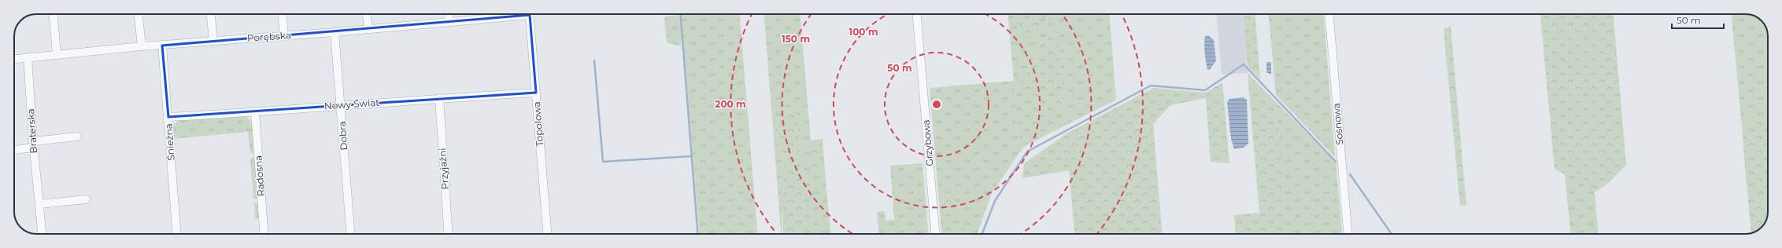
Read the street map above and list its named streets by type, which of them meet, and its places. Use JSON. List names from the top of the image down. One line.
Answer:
{"streets":{"street":["Porębska","Nowy Świat","Topolowa","Sosnowa","Braterska","Dobra","Śnieżna","Grzybowa","Przyjaźni","Radosna"]},"crossings":[["Porębska","Braterska"],["Porębska","Dobra"],["Porębska","Śnieżna"],["Nowy Świat","Topolowa"],["Nowy Świat","Dobra"],["Nowy Świat","Śnieżna"],["Nowy Świat","Przyjaźni"],["Nowy Świat","Radosna"]],"scale_bar":"50 m","rings":["100 m","150 m","50 m","200 m"]}
